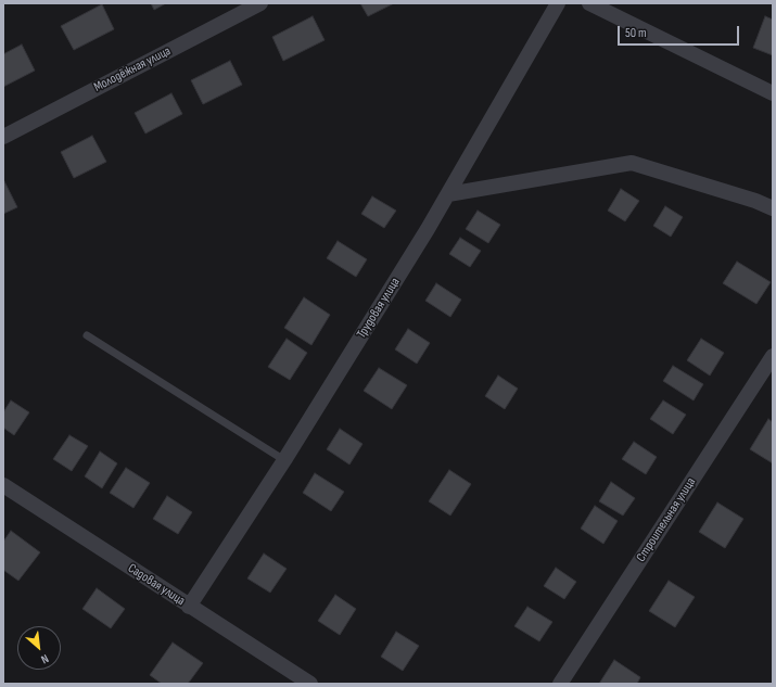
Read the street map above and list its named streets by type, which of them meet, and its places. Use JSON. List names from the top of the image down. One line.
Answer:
{"streets":{"street":["Молодёжная улица","Трудовая улица","Строительная улица","Садовая улица"]},"crossings":[["Трудовая улица","Садовая улица"]],"scale_bar":"50 m","north":"bottom right"}
